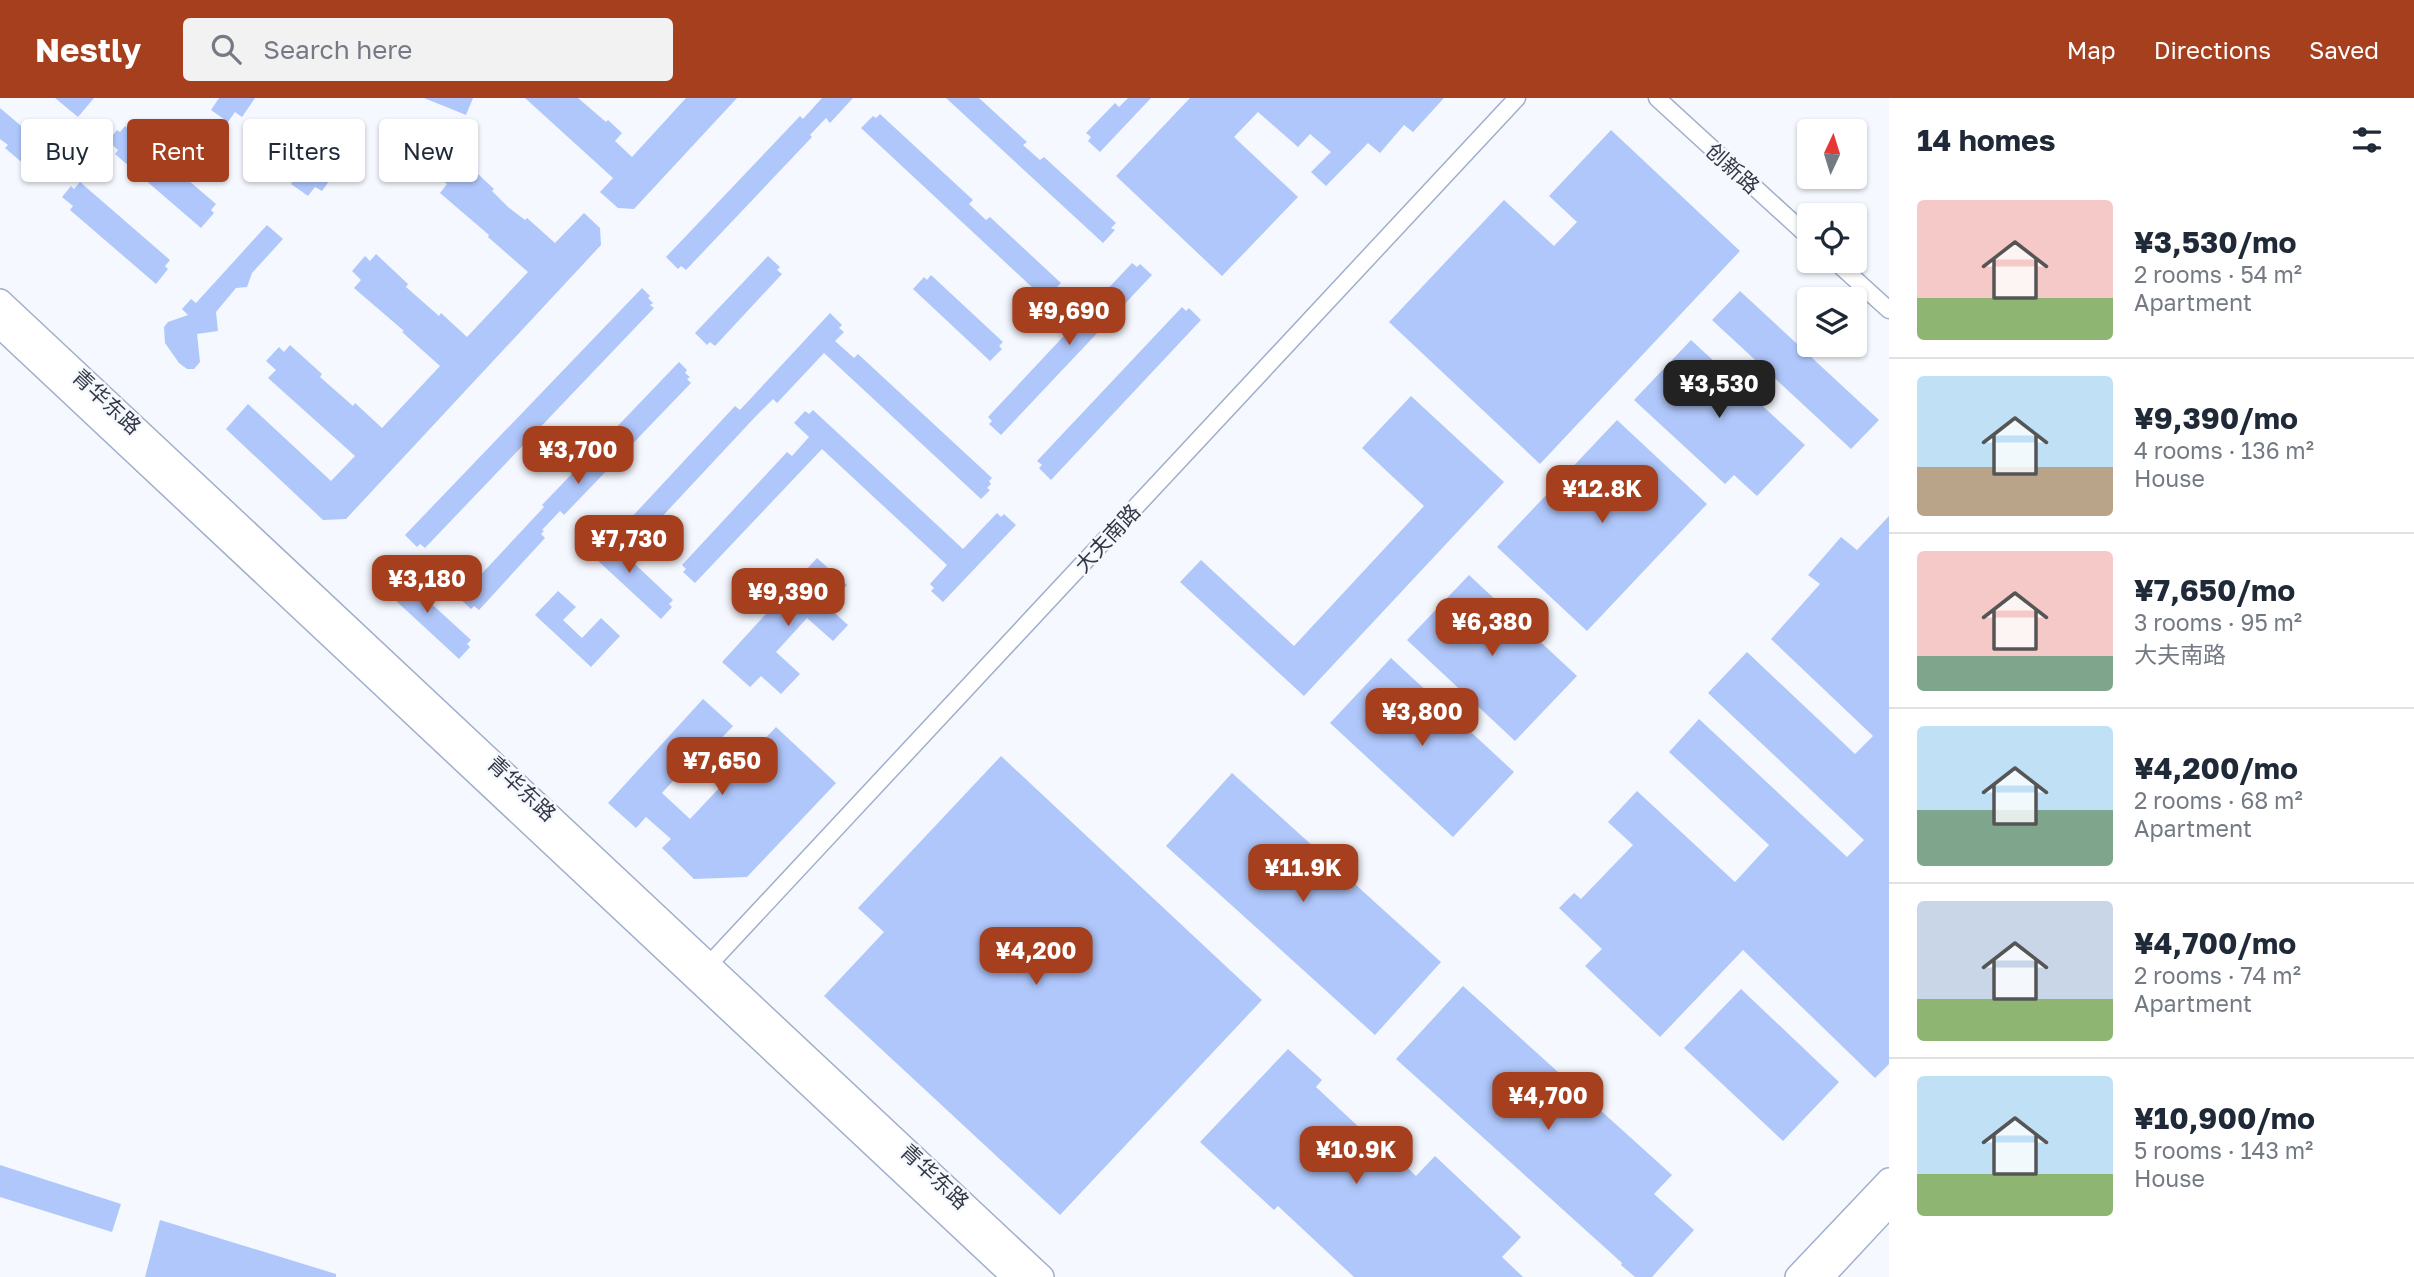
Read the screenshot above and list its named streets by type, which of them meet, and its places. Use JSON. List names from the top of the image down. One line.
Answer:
{"streets":{"main road":["青华东路"],"street":["创新路","大夫南路"]},"crossings":[["青华东路","大夫南路"]],"north":"top","page":{"header":"Nestly","search":"Search here","nav":["Map","Directions","Saved"],"heading":"14 homes","chip":["Buy","Rent","Filters","New"],"list":[{"name":"¥3,530/mo","note":"2 rooms · 54 m² · Apartment"},{"name":"¥9,390/mo","note":"4 rooms · 136 m² · House"},{"name":"¥7,650/mo","note":"3 rooms · 95 m² · 大夫南路"},{"name":"¥4,200/mo","note":"2 rooms · 68 m² · Apartment"},{"name":"¥4,700/mo","note":"2 rooms · 74 m² · Apartment"},{"name":"¥10,900/mo","note":"5 rooms · 143 m² · House"}],"price":["¥9,690","¥3,530","¥3,700","¥12.8K","¥7,730","¥3,180","¥9,390","¥6,380","¥3,800","¥7,650","¥11.9K","¥4,200","¥4,700","¥10.9K"]}}
